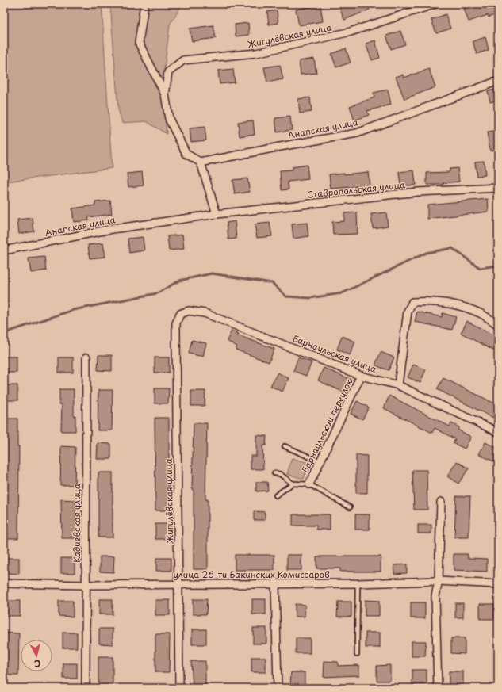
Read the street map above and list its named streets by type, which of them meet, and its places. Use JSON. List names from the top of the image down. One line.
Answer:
{"streets":{"street":["Жигулёвская улица","Анапская улица","Ставропольская улица","Барнаульская улица","Барнаульский переулок","Кадиевская улица","улица 26-ти Бакинских Комиссаров"]},"crossings":[["Жигулёвская улица","Барнаульская улица"],["Жигулёвская улица","улица 26-ти Бакинских Комиссаров"],["Анапская улица","Ставропольская улица"],["Барнаульская улица","Барнаульский переулок"],["Кадиевская улица","улица 26-ти Бакинских Комиссаров"]],"north":"bottom"}
